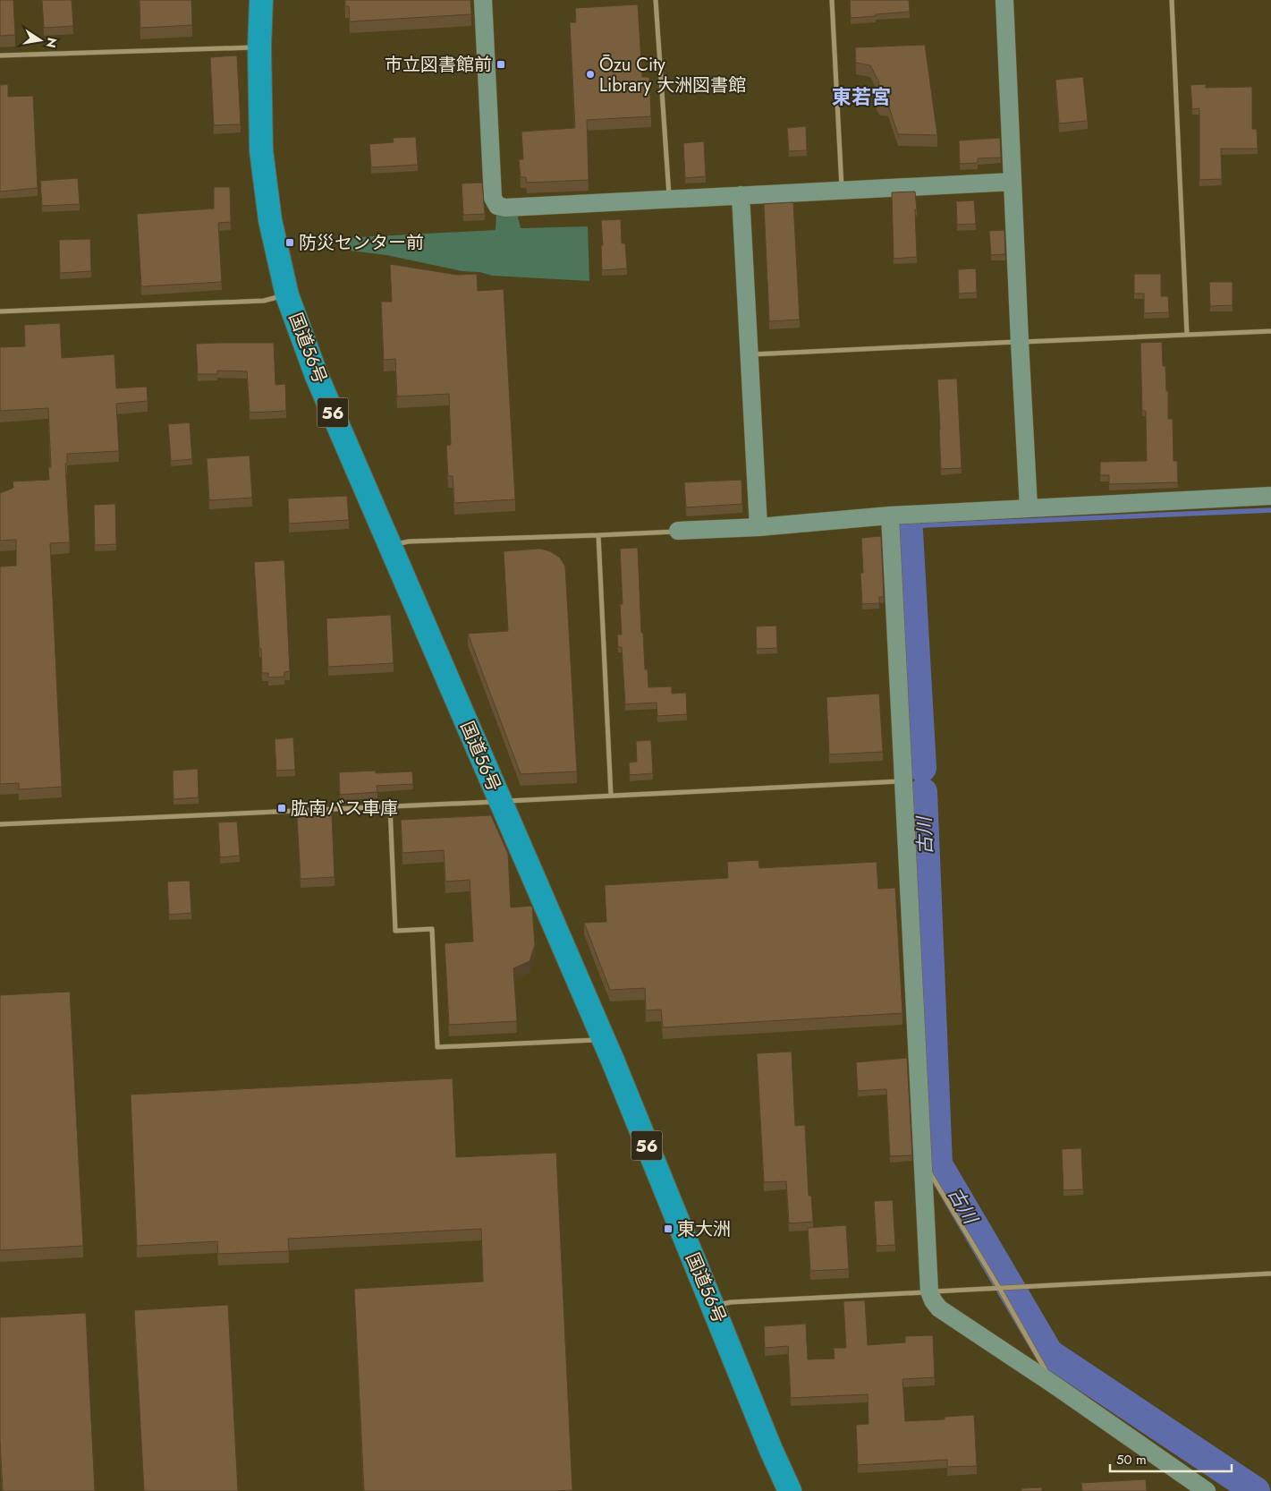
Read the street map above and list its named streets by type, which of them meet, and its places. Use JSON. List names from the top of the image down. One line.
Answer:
{"streets":{"highway":["国道56号","56"]},"districts":["東若宮"],"water":["古川"],"places":{"transit":["市立図書館前","防災センター前","肱南バス車庫","東大洲"],"other":["Ōzu City Library 大洲図書館"]},"scale_bar":"50 m","north":"right"}
